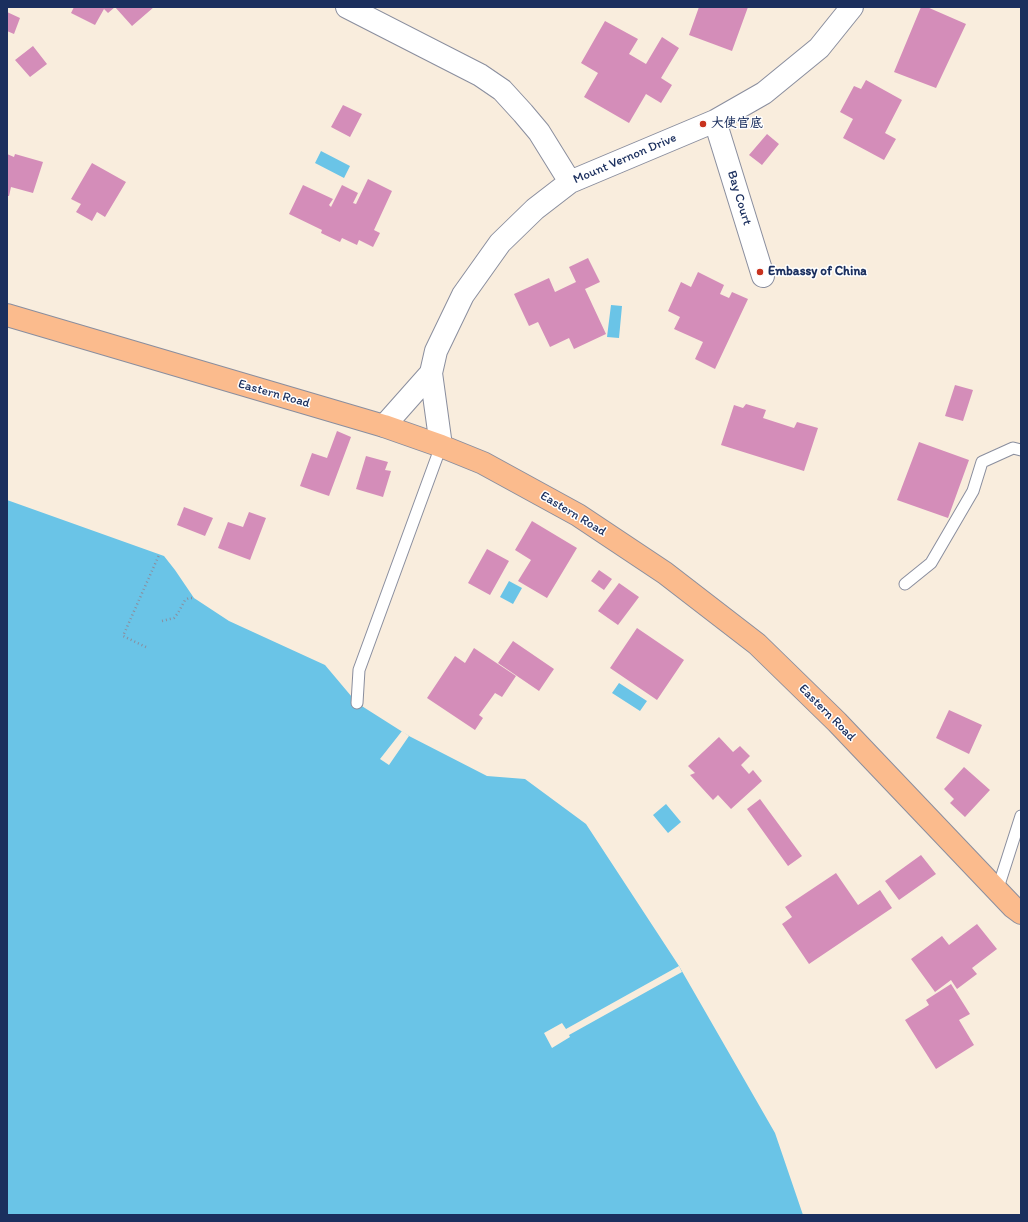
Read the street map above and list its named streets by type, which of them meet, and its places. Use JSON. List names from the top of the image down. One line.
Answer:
{"streets":{"highway":["Eastern Road"],"street":["Mount Vernon Drive","Bay Court"]},"crossings":[["Mount Vernon Drive","Bay Court"]],"places":["大使官底","Embassy of China"]}
